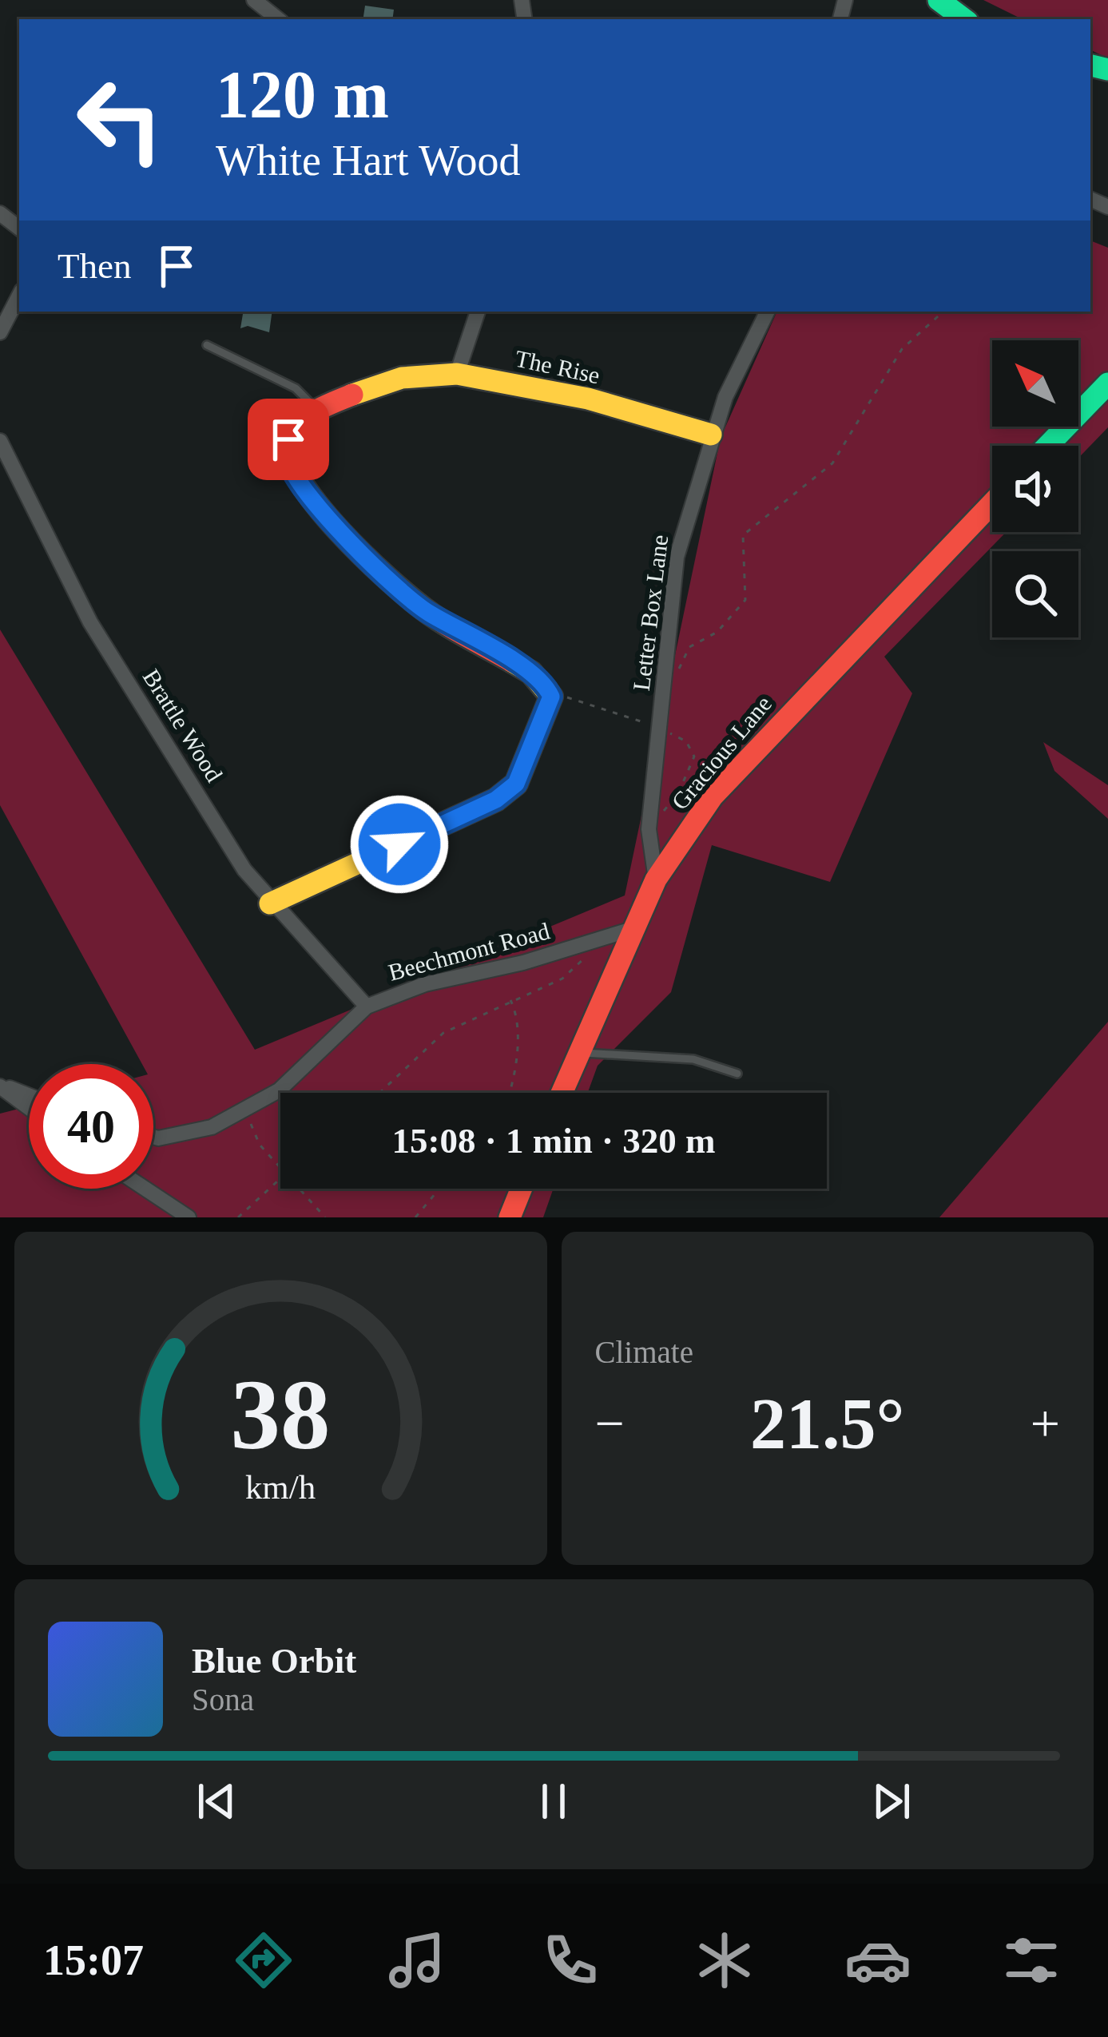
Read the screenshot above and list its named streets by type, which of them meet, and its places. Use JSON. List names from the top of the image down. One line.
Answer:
{"streets":{"street":["The Rise","Letter Box Lane","Brattle Wood","Gracious Lane","Beechmont Road"]},"crossings":[["The Rise","Letter Box Lane"],["Letter Box Lane","Gracious Lane"],["Brattle Wood","Beechmont Road"],["Gracious Lane","Beechmont Road"]],"north":"top left","page":{"turn":["120 m","White Hart Wood"],"then":"Then","limit":"40","trip":"15:08 · 1 min · 320 m","tile":"Climate","heat":["−","21.5°","+"],"song":["Blue Orbit","Sona"],"tabs":"15:07","gauge":["38","km/h"]}}
